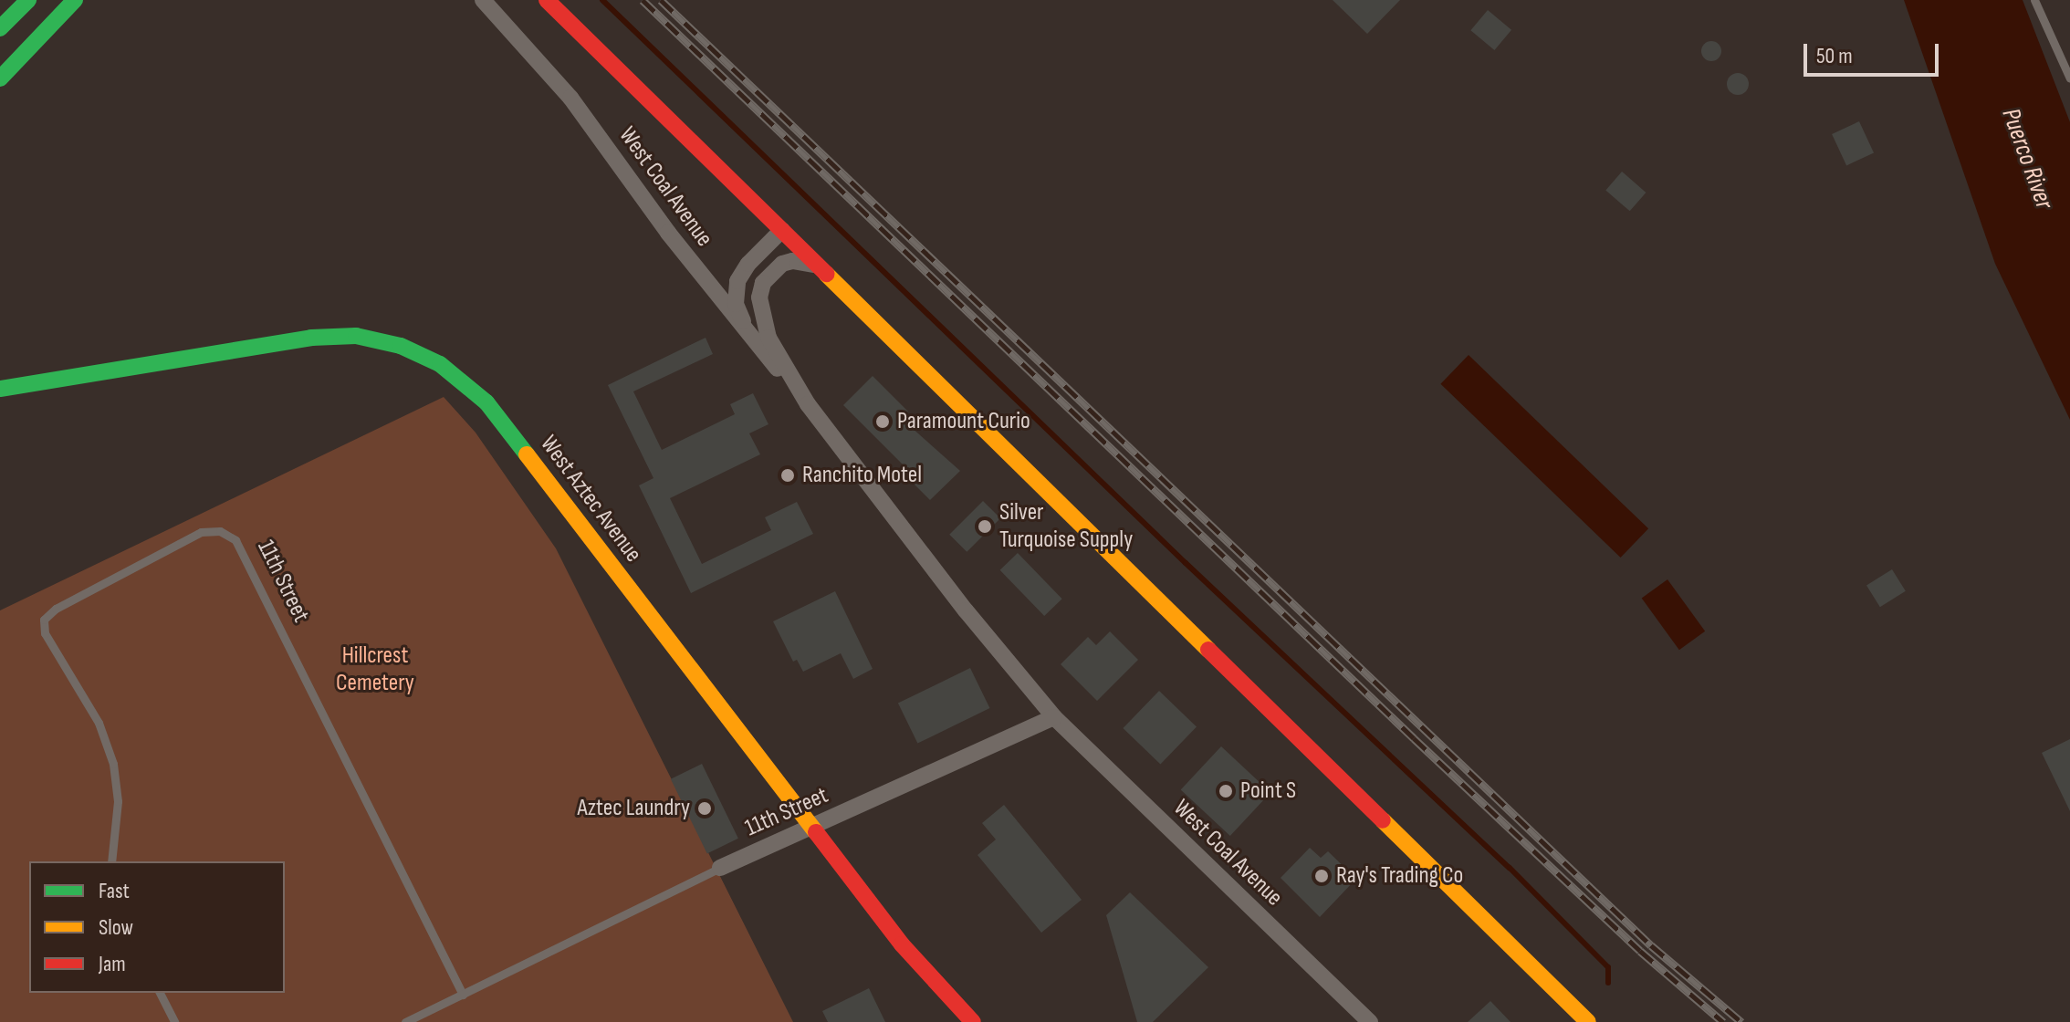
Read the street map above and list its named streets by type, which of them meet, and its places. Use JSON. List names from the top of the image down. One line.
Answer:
{"streets":{"main road":["West Aztec Avenue"],"street":["West Coal Avenue","11th Street"]},"crossings":[["West Coal Avenue","11th Street"],["West Aztec Avenue","11th Street"]],"water":["Puerco River"],"parks":["Hillcrest Cemetery"],"places":["Paramount Curio","Ranchito Motel","Silver Turquoise Supply","Point S","Aztec Laundry","Ray's Trading Co"],"legend":["Fast","Slow","Jam"],"scale_bar":"50 m"}
